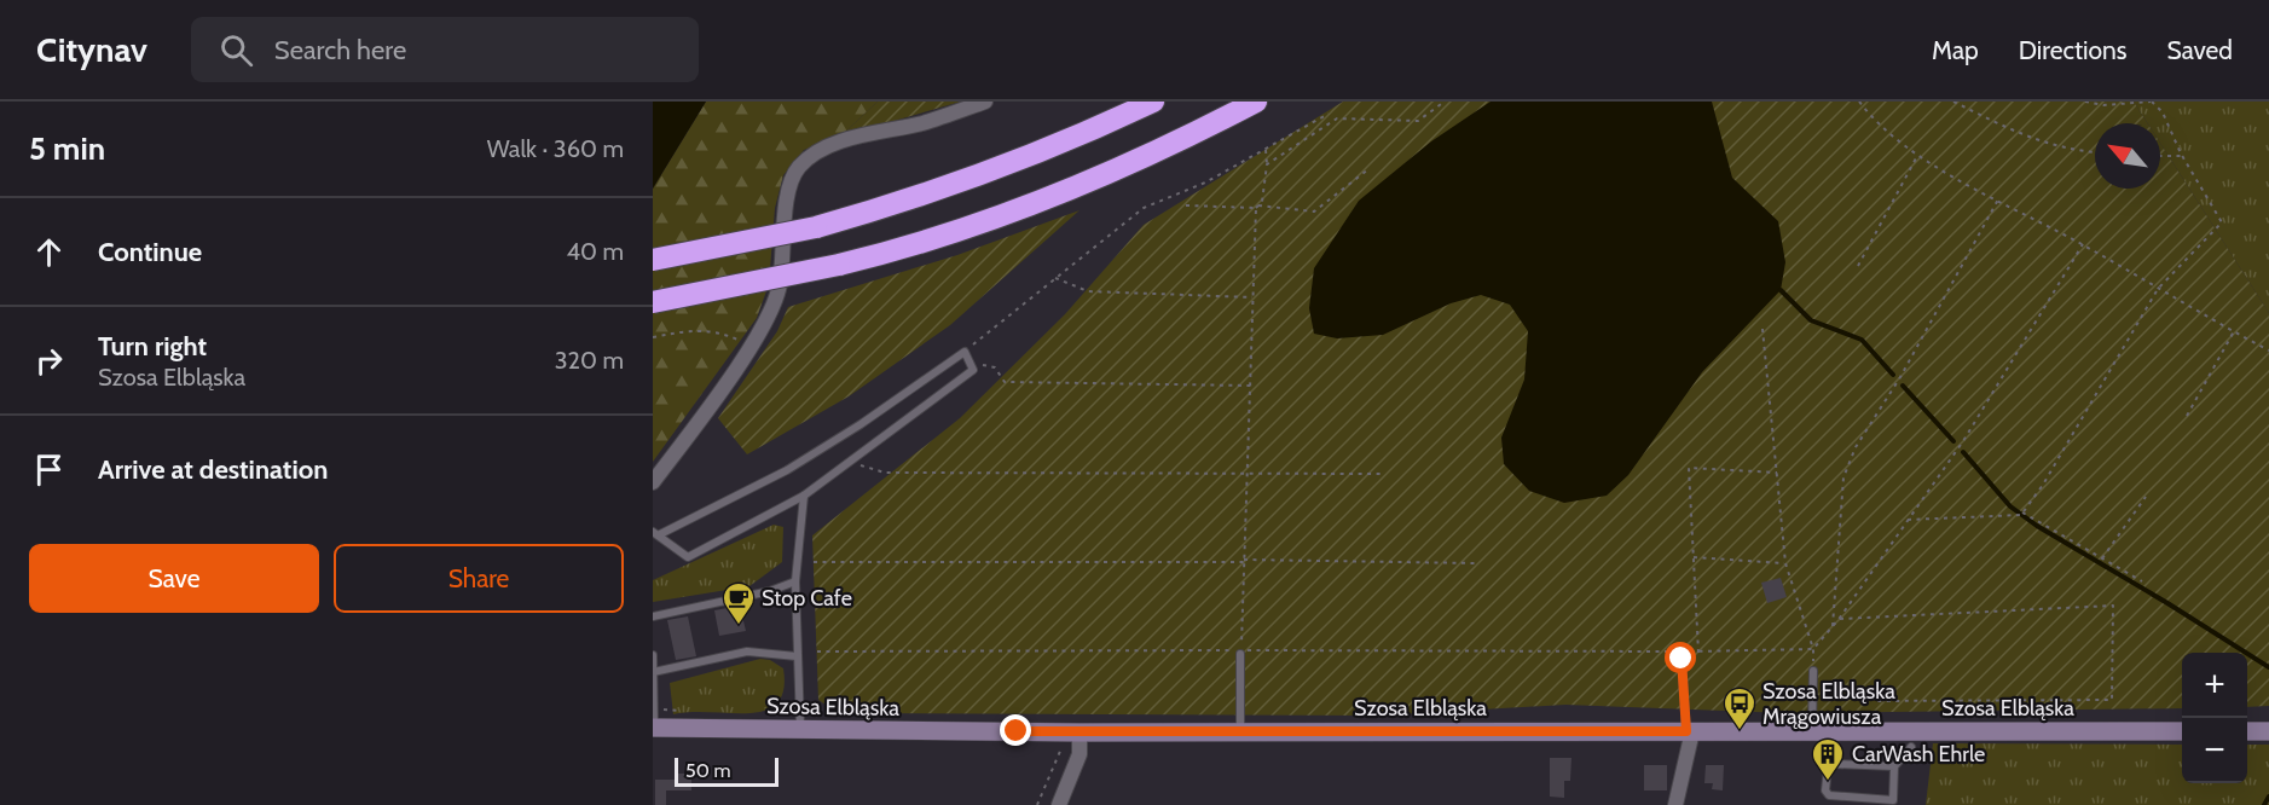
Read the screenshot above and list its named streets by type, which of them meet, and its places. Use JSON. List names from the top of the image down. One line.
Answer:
{"streets":{"main road":["Szosa Elbląska"]},"places":{"cafe":["Stop Cafe"],"bus stop":["Szosa Elbląska Mrągowiusza"],"building":["CarWash Ehrle"]},"scale_bar":"50 m","north":"top left","page":{"header":"Citynav","search":"Search here","nav":["Map","Directions","Saved"],"heading":["5 min","Walk · 360 m"],"list":[["Continue","40 m"],["Turn right","Szosa Elbląska","320 m"],"Arrive at destination"],"buttons":["Save","Share"],"map_buttons":["+","−"],"scale":"50 m"}}
